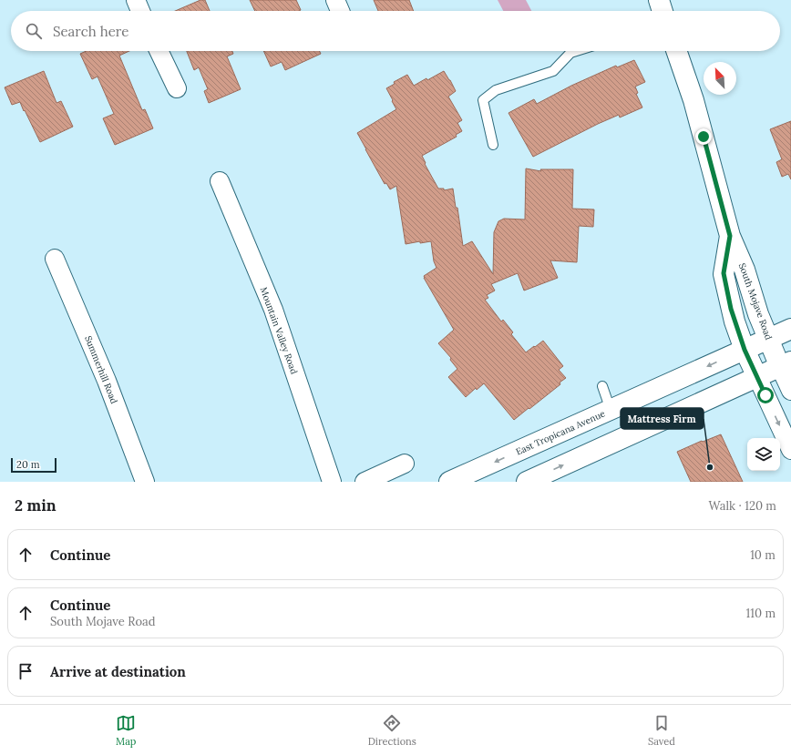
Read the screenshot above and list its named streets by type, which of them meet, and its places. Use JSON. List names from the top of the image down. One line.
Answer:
{"streets":{"main road":["South Mojave Road","East Tropicana Avenue"],"street":["Mountain Valley Road","Summerhill Road"]},"crossings":[["South Mojave Road","East Tropicana Avenue"]],"places":["Mattress Firm"],"scale_bar":"20 m","north":"top left","page":{"search":"Search here","scale":"20 m","heading":["2 min","Walk · 120 m"],"list":[["Continue","10 m"],["Continue","South Mojave Road","110 m"],"Arrive at destination"],"nav":["Map","Directions","Saved"]}}
